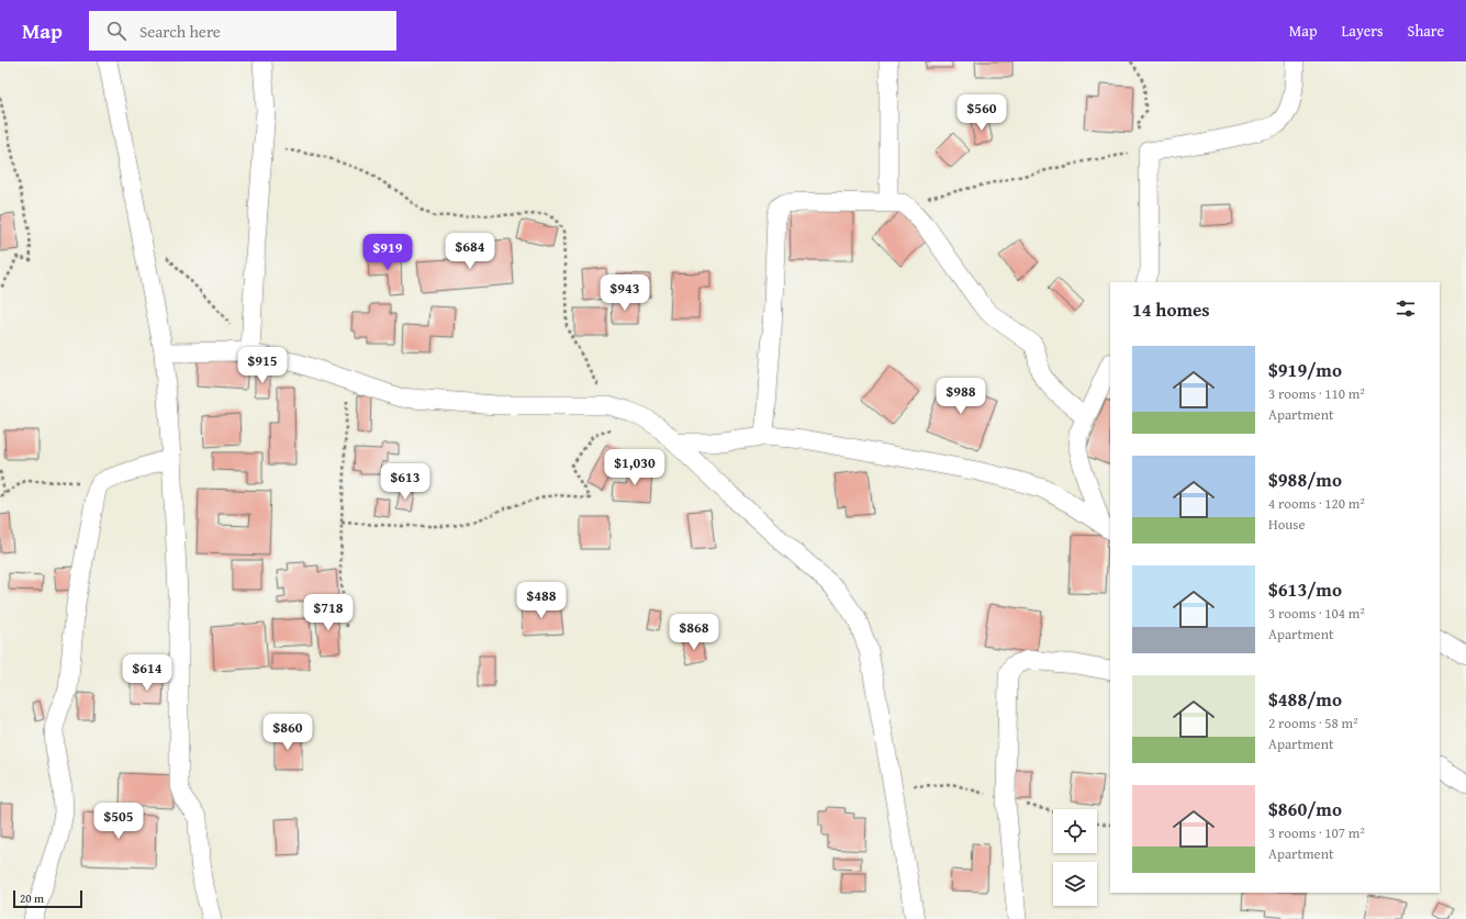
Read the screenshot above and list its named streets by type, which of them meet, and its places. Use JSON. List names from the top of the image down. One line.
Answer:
{"scale_bar":"20 m","page":{"header":"Map","search":"Search here","nav":["Map","Layers","Share"],"price":["$560","$684","$919","$943","$915","$988","$1,030","$613","$488","$718","$868","$614","$860","$505"],"heading":"14 homes","list":[{"name":"$919/mo","note":"3 rooms · 110 m² · Apartment"},{"name":"$988/mo","note":"4 rooms · 120 m² · House"},{"name":"$613/mo","note":"3 rooms · 104 m² · Apartment"},{"name":"$488/mo","note":"2 rooms · 58 m² · Apartment"},{"name":"$860/mo","note":"3 rooms · 107 m² · Apartment"}],"scale":"20 m"}}
